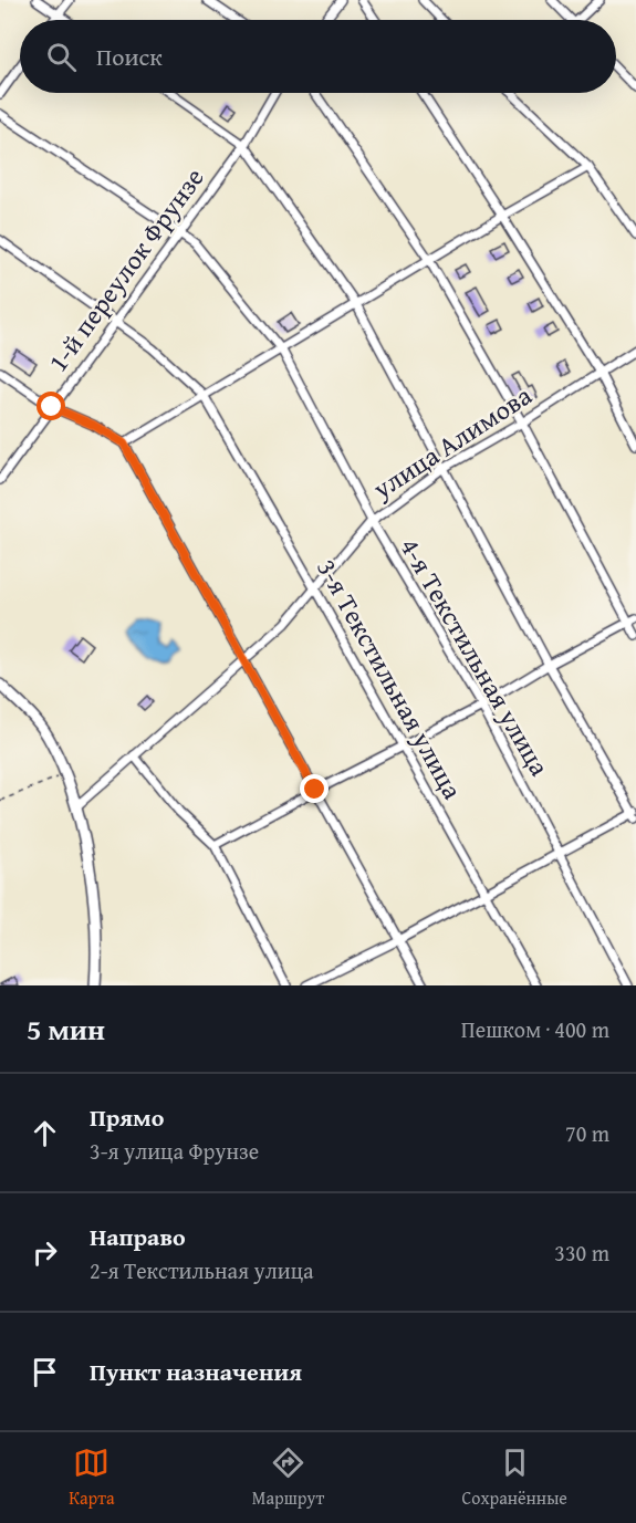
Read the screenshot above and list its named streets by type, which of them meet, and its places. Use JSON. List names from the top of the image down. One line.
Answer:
{"streets":{"street":["1-й переулок Фрунзе","улица Алимова","4-я Текстильная улица","3-я Текстильная улица"]},"crossings":[["1-й переулок Фрунзе","4-я Текстильная улица"],["1-й переулок Фрунзе","3-я Текстильная улица"],["улица Алимова","4-я Текстильная улица"],["улица Алимова","3-я Текстильная улица"]],"page":{"search":"Поиск","heading":["5 мин","Пешком · 400 m"],"list":[["Прямо","3-я улица Фрунзе","70 m"],["Направо","2-я Текстильная улица","330 m"],"Пункт назначения"],"nav":["Карта","Маршрут","Сохранённые"]}}
